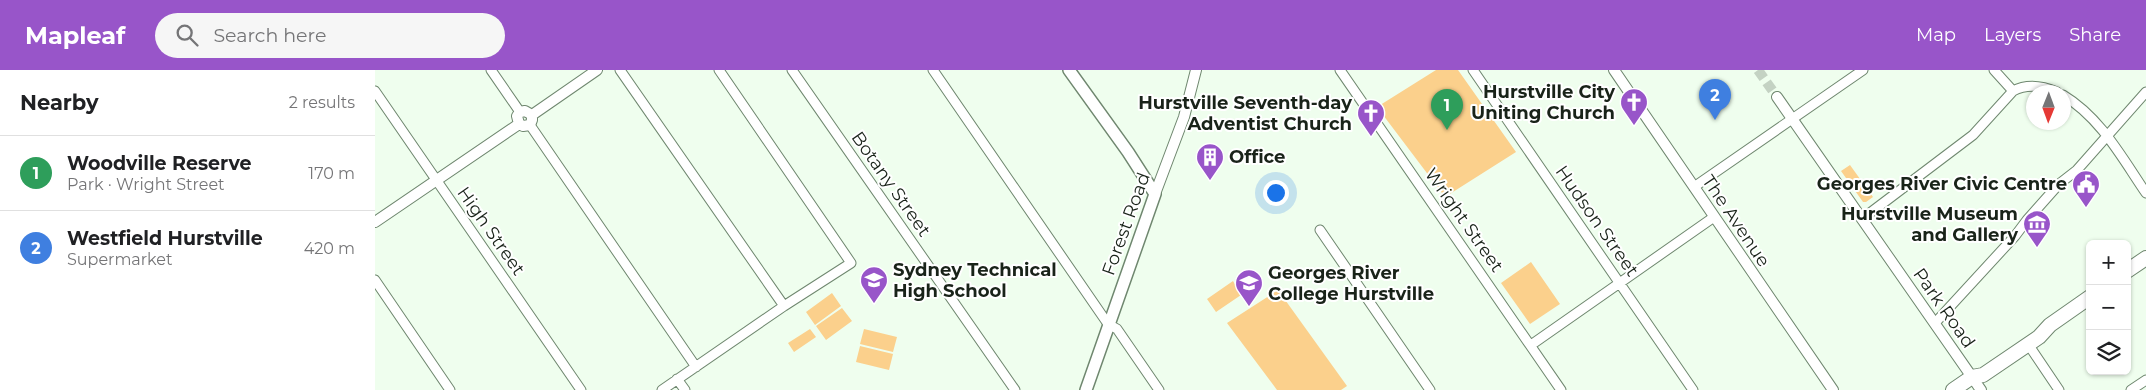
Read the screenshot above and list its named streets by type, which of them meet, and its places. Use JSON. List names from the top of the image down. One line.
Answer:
{"streets":{"main road":["Forest Road"],"street":["Botany Street","Wright Street","Hudson Street","The Avenue","High Street","Park Road"]},"places":{"church":["Hurstville City Uniting Church","Hurstville Seventh-day Adventist Church"],"building":["Office"],"public building":["Georges River Civic Centre"],"museum":["Hurstville Museum and Gallery"],"school or university":["Sydney Technical High School","Georges River College Hurstville"]},"north":"bottom","page":{"header":"Mapleaf","search":"Search here","nav":["Map","Layers","Share"],"heading":["Nearby","2 results"],"pins":["2","1"],"list":[{"mark":"1","name":"Woodville Reserve","note":"Park · Wright Street","value":"170 m"},{"mark":"2","name":"Westfield Hurstville","note":"Supermarket","value":"420 m"}],"map_buttons":["+","−"]}}
